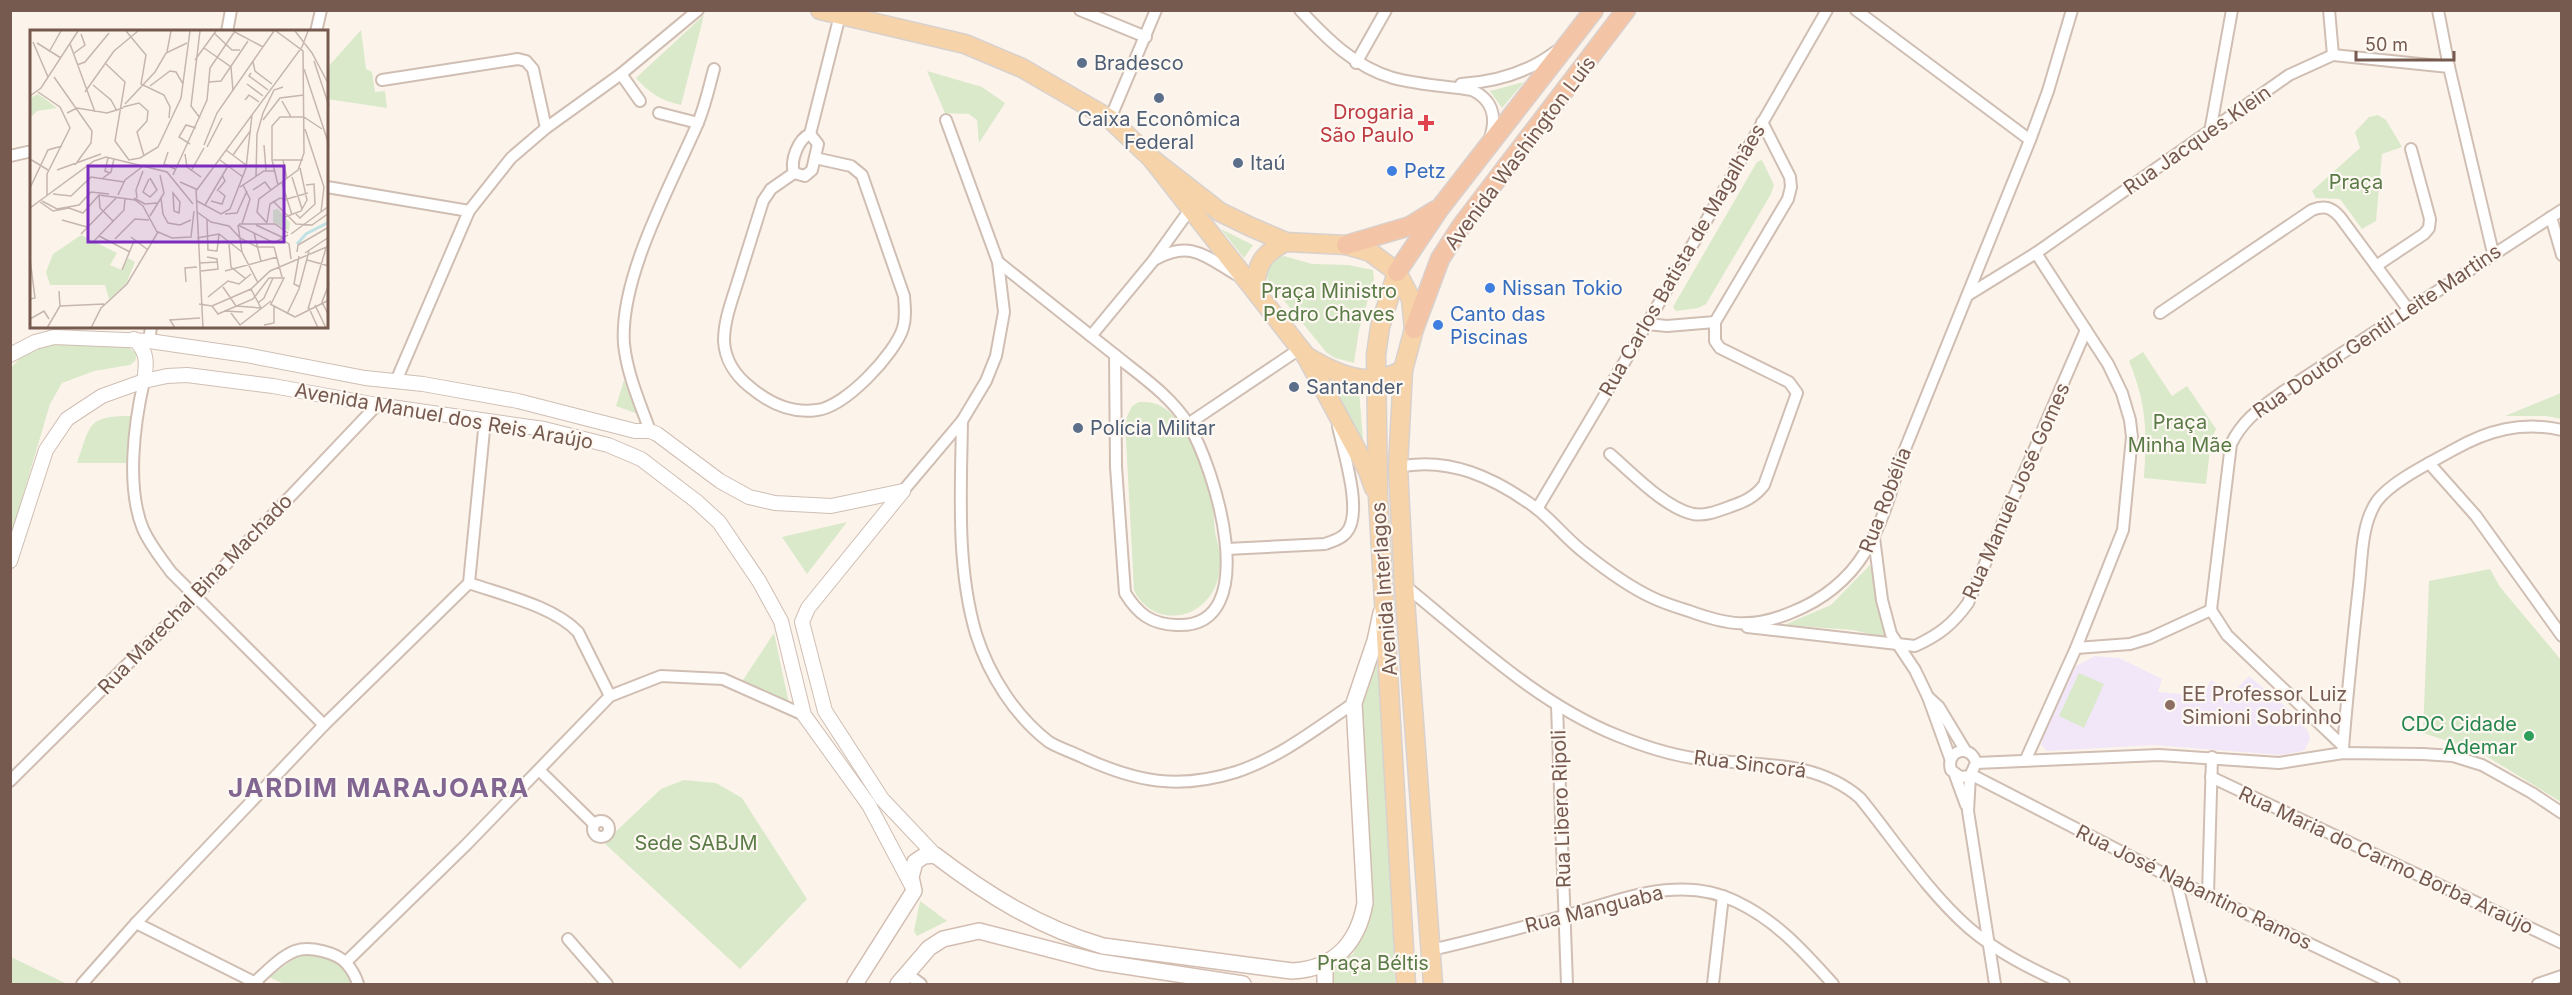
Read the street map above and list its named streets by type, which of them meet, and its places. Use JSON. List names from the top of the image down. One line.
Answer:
{"streets":{"highway":["Avenida Washington Luís","Avenida Interlagos"],"street":["Rua Jacques Klein","Rua Carlos Batista de Magalhães","Rua Doutor Gentil Leite Martins","Avenida Manuel dos Reis Araújo","Rua Manuel José Gomes","Rua Robélia","Rua Marechal Bina Machado","Rua Sincorá","Rua Libero Ripoli","Rua Maria do Carmo Borba Araújo","Rua José Nabantino Ramos","Rua Manguaba"]},"crossings":[["Rua Jacques Klein","Rua Robélia"],["Avenida Washington Luís","Avenida Interlagos"],["Rua Carlos Batista de Magalhães","Rua Robélia"],["Avenida Manuel dos Reis Araújo","Rua Marechal Bina Machado"],["Rua Manuel José Gomes","Rua Robélia"],["Rua Robélia","Avenida Interlagos"],["Avenida Interlagos","Rua Sincorá"],["Avenida Interlagos","Rua Manguaba"],["Rua Sincorá","Rua Libero Ripoli"],["Rua Libero Ripoli","Rua Manguaba"]],"districts":["JARDIM MARAJOARA"],"parks":["Praça","Praça Ministro Pedro Chaves","Praça Minha Mãe","Sede SABJM","Praça Béltis"],"places":{"other":["Bradesco","Caixa Econômica Federal","Itaú","Petz","Nissan Tokio","Canto das Piscinas","Santander","Polícia Militar","EE Professor Luiz Simioni Sobrinho","CDC Cidade Ademar"],"health":["Drogaria São Paulo"]},"scale_bar":"50 m"}
